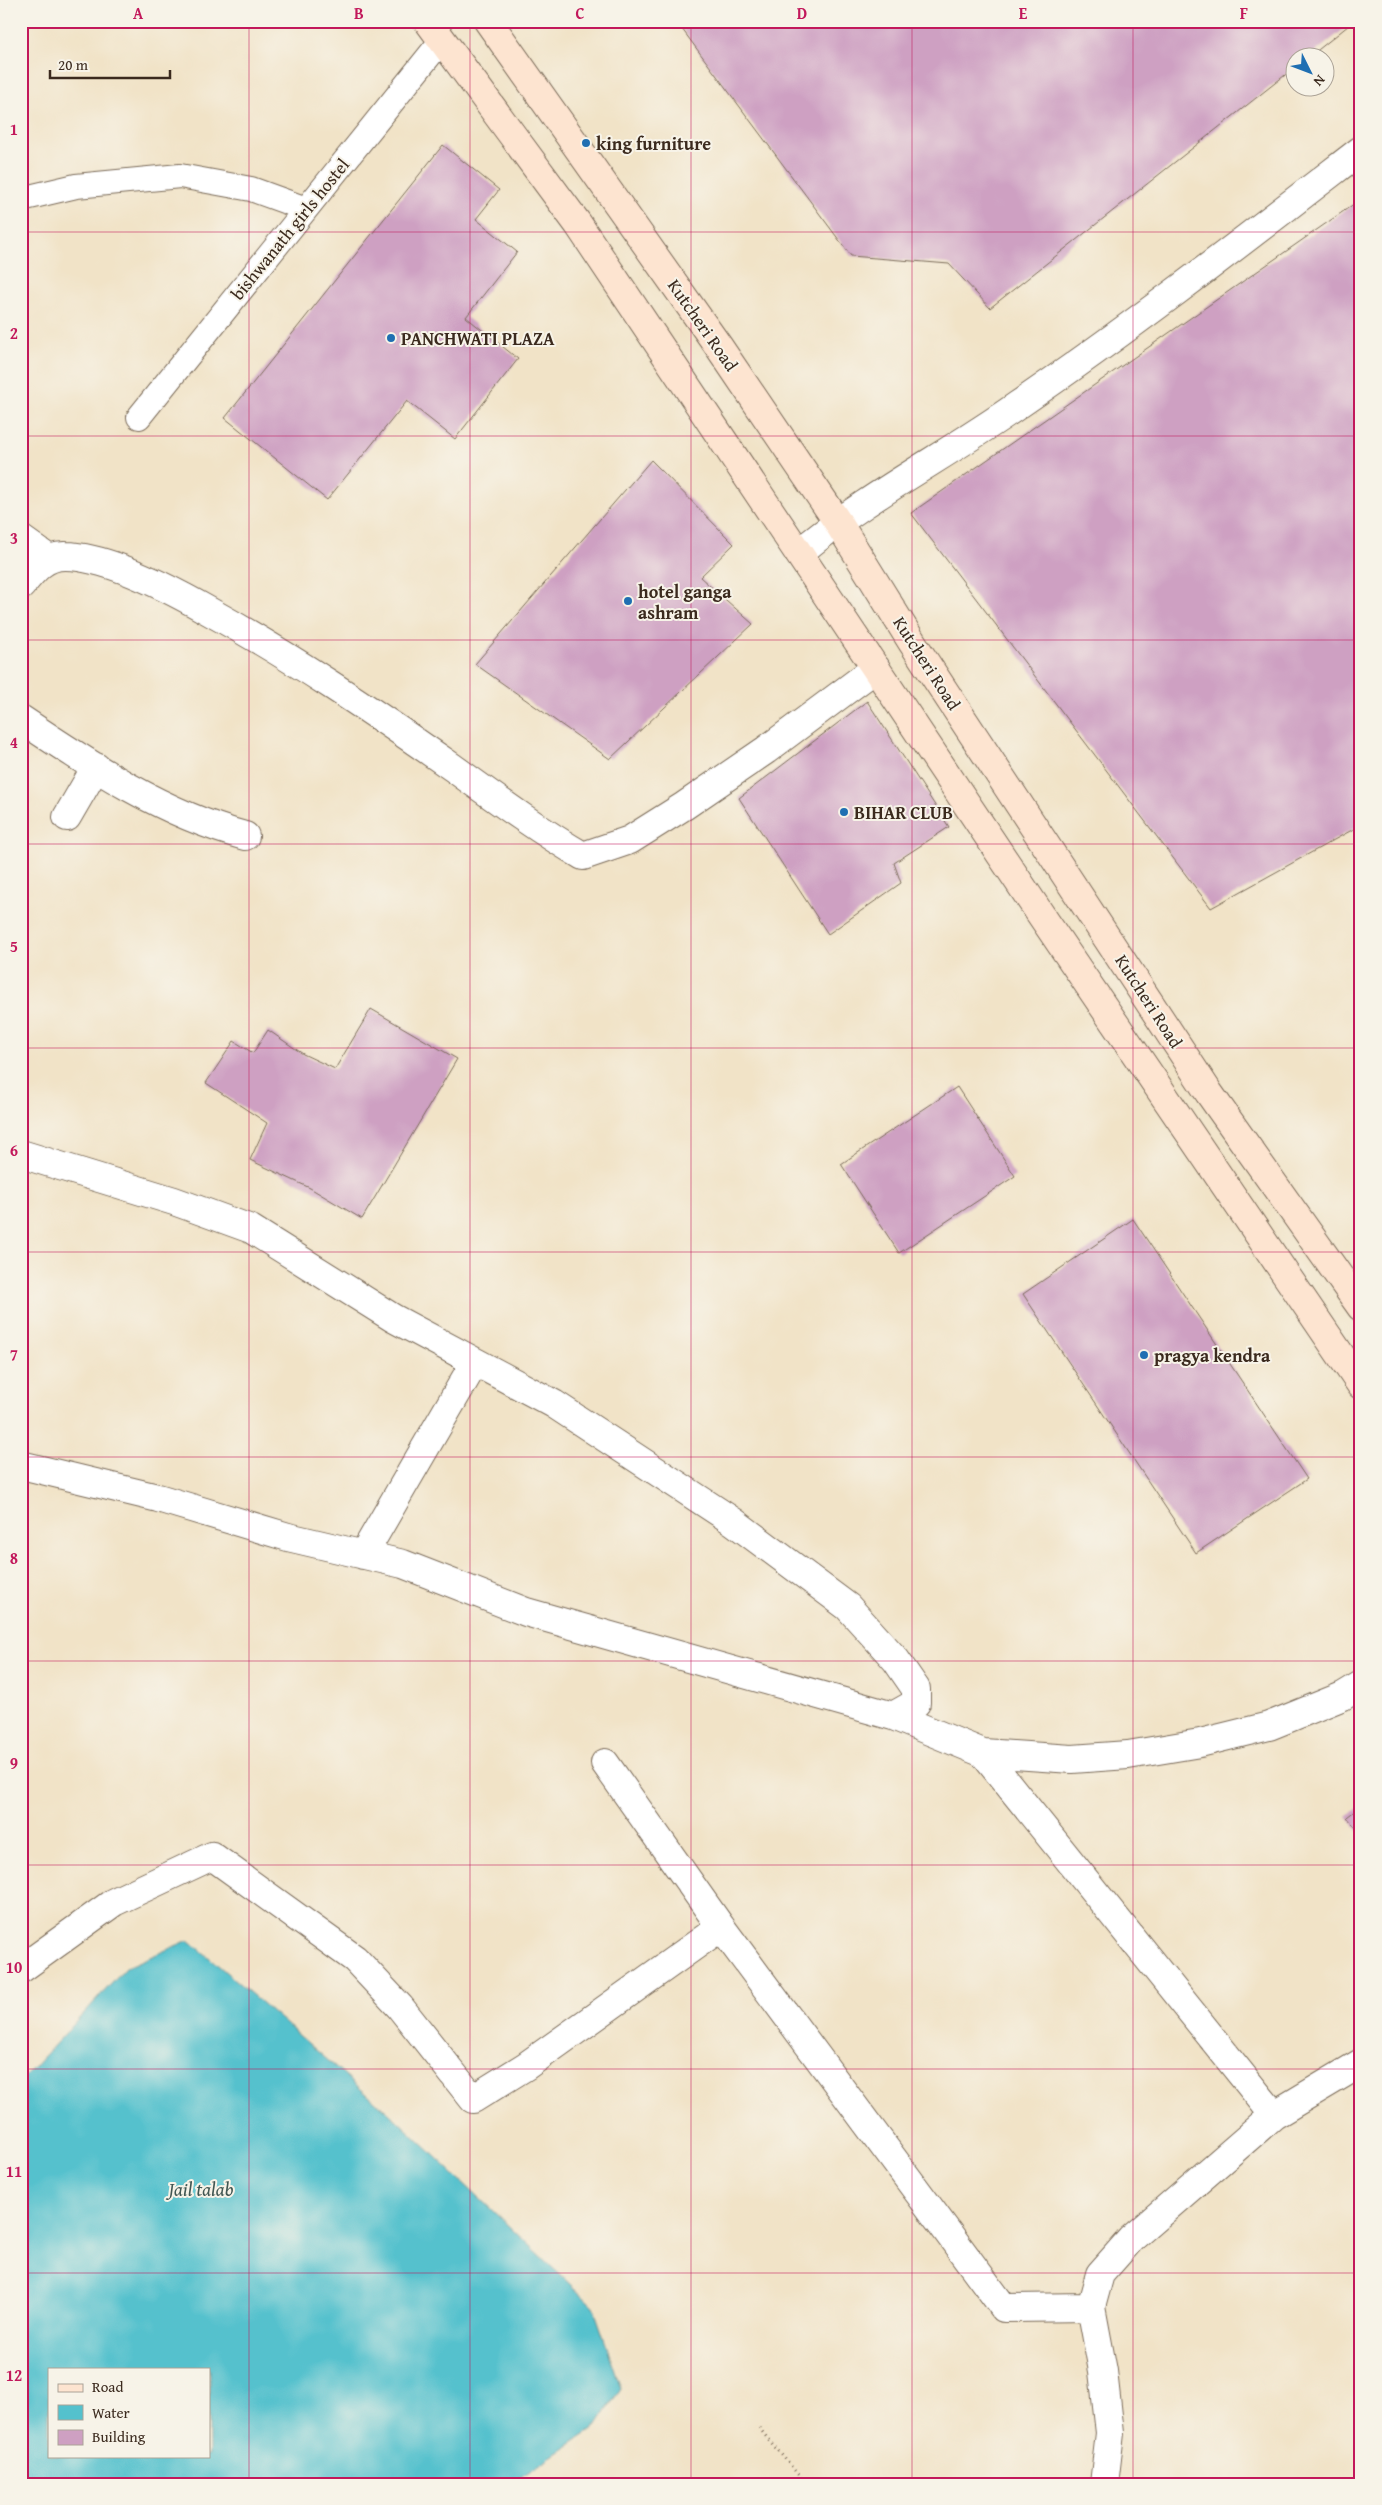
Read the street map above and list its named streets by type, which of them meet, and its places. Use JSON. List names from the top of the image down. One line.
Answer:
{"streets":{"main road":["Kutcheri Road"],"lane":["bishwanath girls hostel"]},"water":["Jail talab"],"places":["king furniture","PANCHWATI PLAZA","hotel ganga ashram","BIHAR CLUB","pragya kendra"],"legend":["Road","Water","Building"],"scale_bar":"20 m","north":"bottom right","grid":{"columns":["A","B","C","D","E","F"],"rows":["1","2","3","4","5","6","7","8","9","10","11","12"]}}
